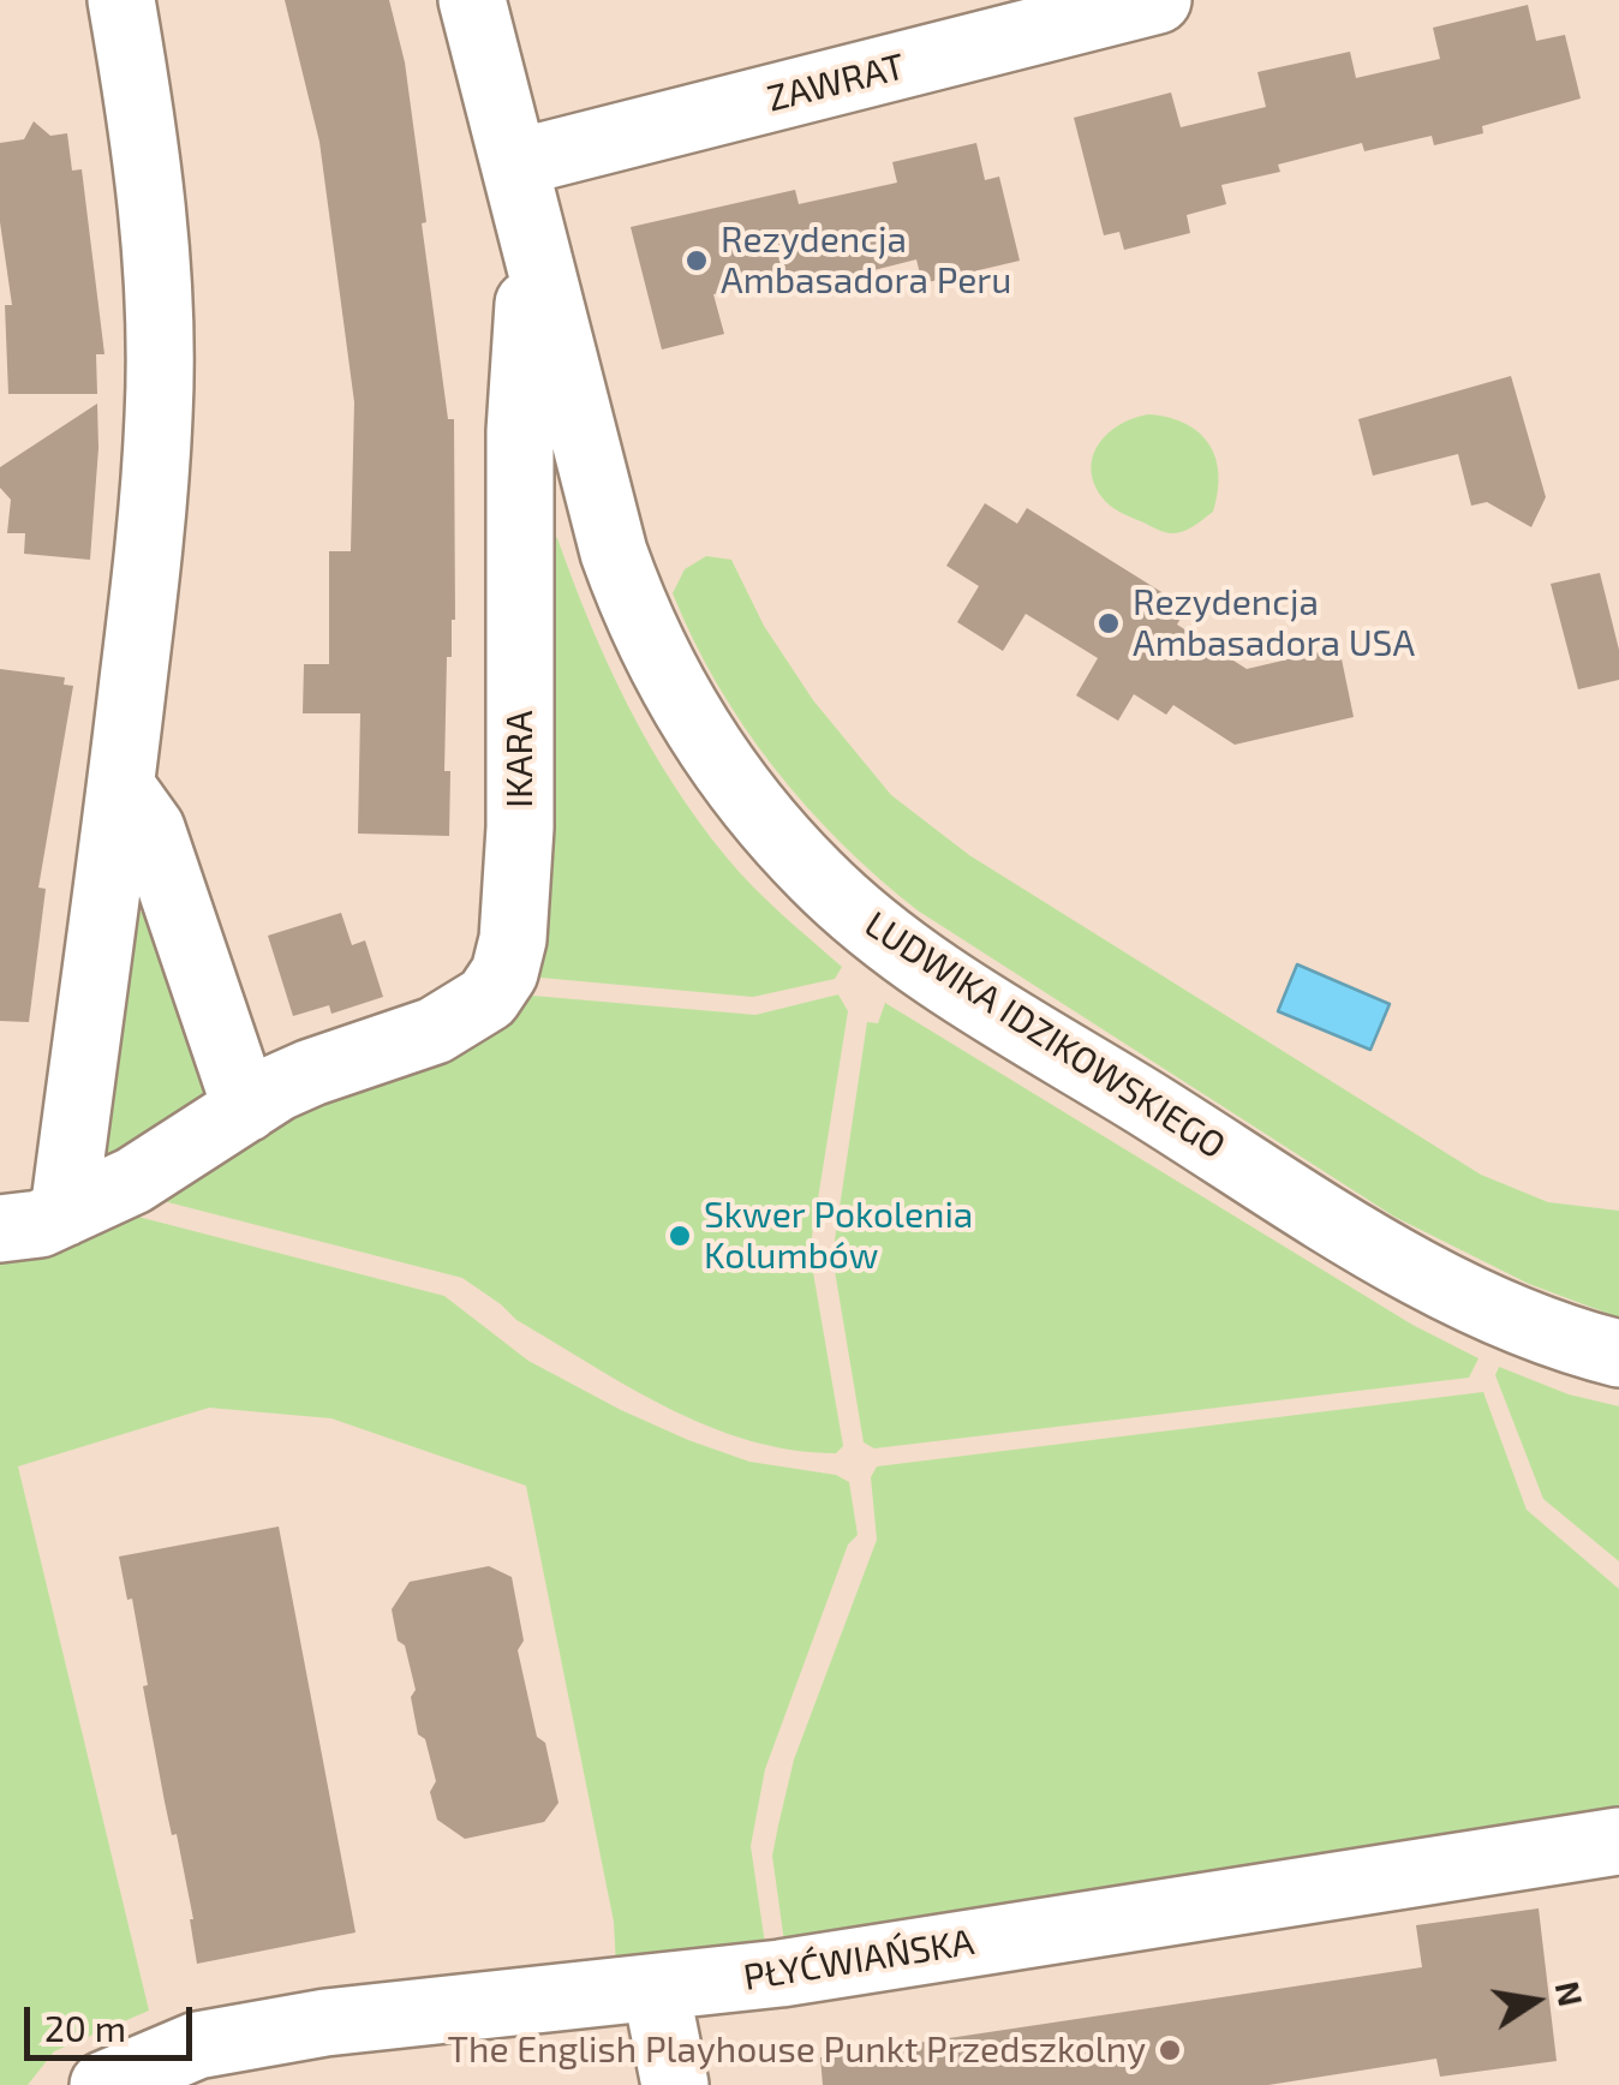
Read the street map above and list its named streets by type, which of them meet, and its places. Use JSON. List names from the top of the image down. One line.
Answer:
{"streets":{"street":["ZAWRAT","IKARA","LUDWIKA IDZIKOWSKIEGO","PŁYĆWIAŃSKA"]},"crossings":[["ZAWRAT","LUDWIKA IDZIKOWSKIEGO"],["IKARA","LUDWIKA IDZIKOWSKIEGO"]],"places":["Rezydencja Ambasadora Peru","Rezydencja Ambasadora USA","Skwer Pokolenia Kolumbów","The English Playhouse Punkt Przedszkolny"],"scale_bar":"20 m","north":"right"}
